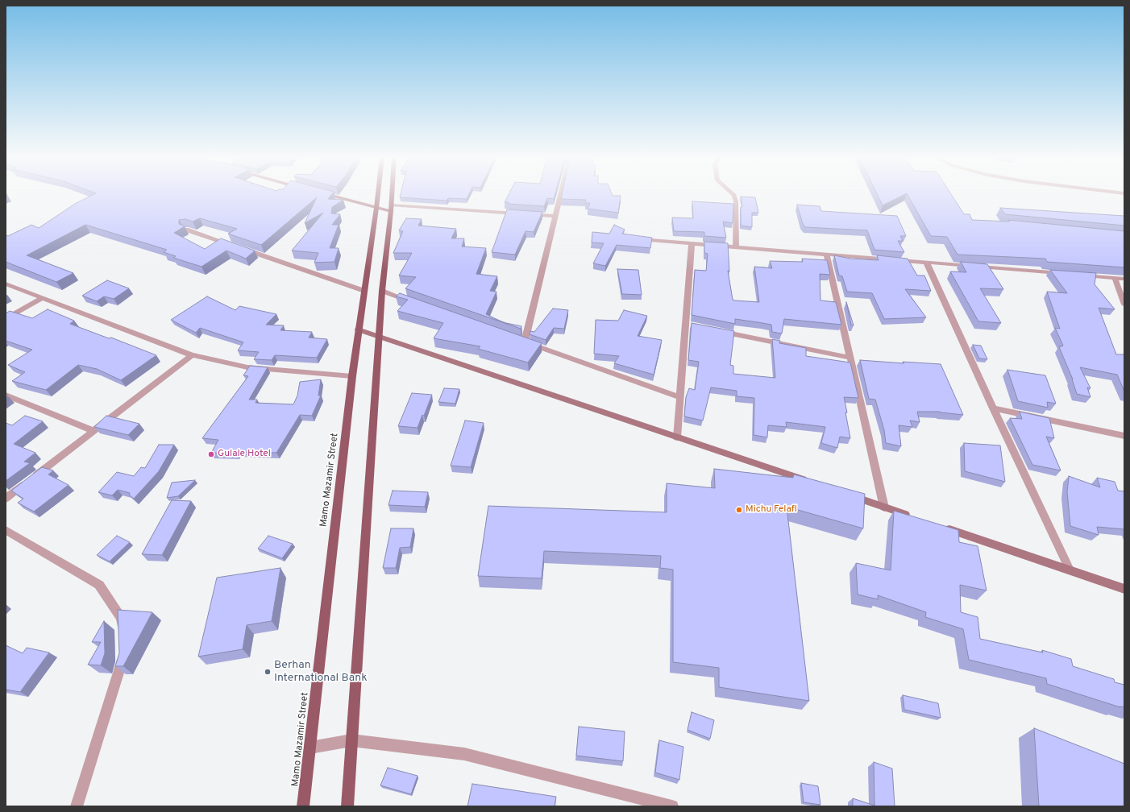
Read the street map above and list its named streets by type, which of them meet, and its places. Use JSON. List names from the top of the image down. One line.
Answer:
{"streets":{"main road":["Mamo Mazamir Street"]},"places":["Gulale Hotel","Michu Felafl","Berhan International Bank"]}
